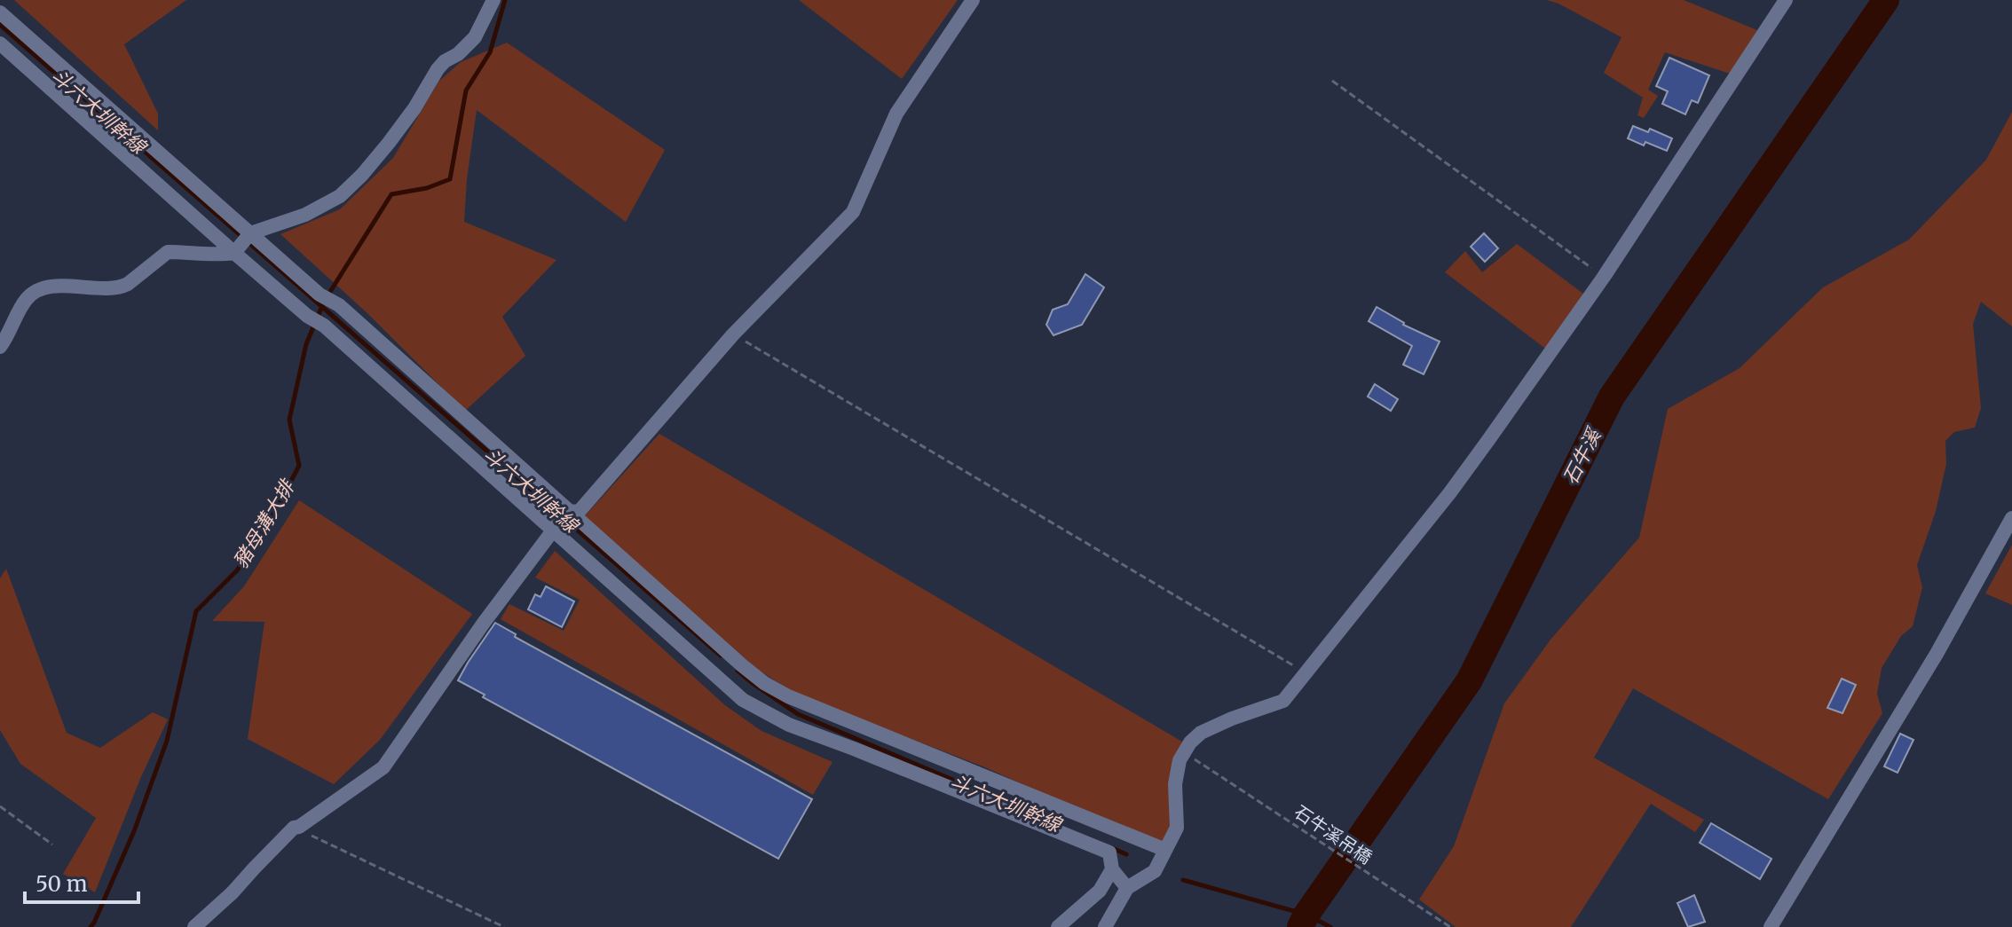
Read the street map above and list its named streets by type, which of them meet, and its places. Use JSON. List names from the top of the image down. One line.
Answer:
{"streets":{"path":["石牛溪吊橋"]},"water":["斗六大圳幹線","石牛溪","豬母溝大排"],"scale_bar":"50 m"}
